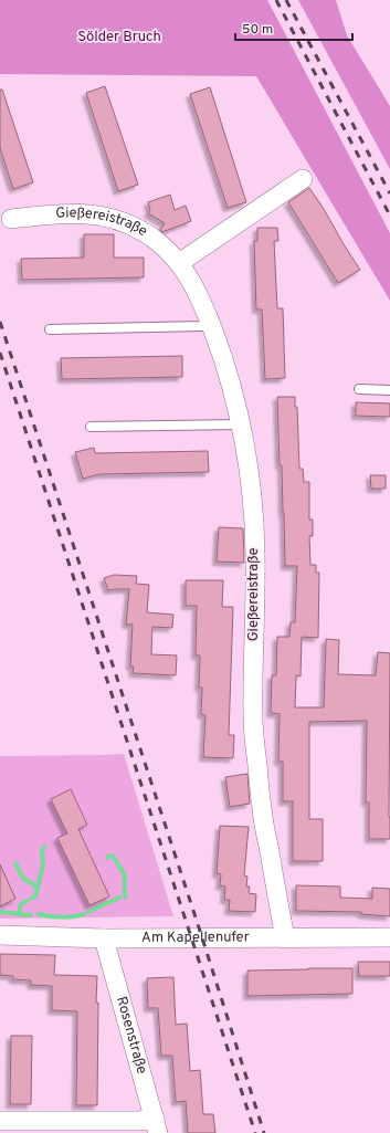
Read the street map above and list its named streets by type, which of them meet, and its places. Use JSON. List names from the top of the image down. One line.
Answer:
{"streets":{"street":["Gießereistraße","Am Kapellenufer","Rosenstraße"]},"crossings":[["Gießereistraße","Am Kapellenufer"],["Am Kapellenufer","Rosenstraße"]],"parks":["Sölder Bruch"],"scale_bar":"50 m"}
